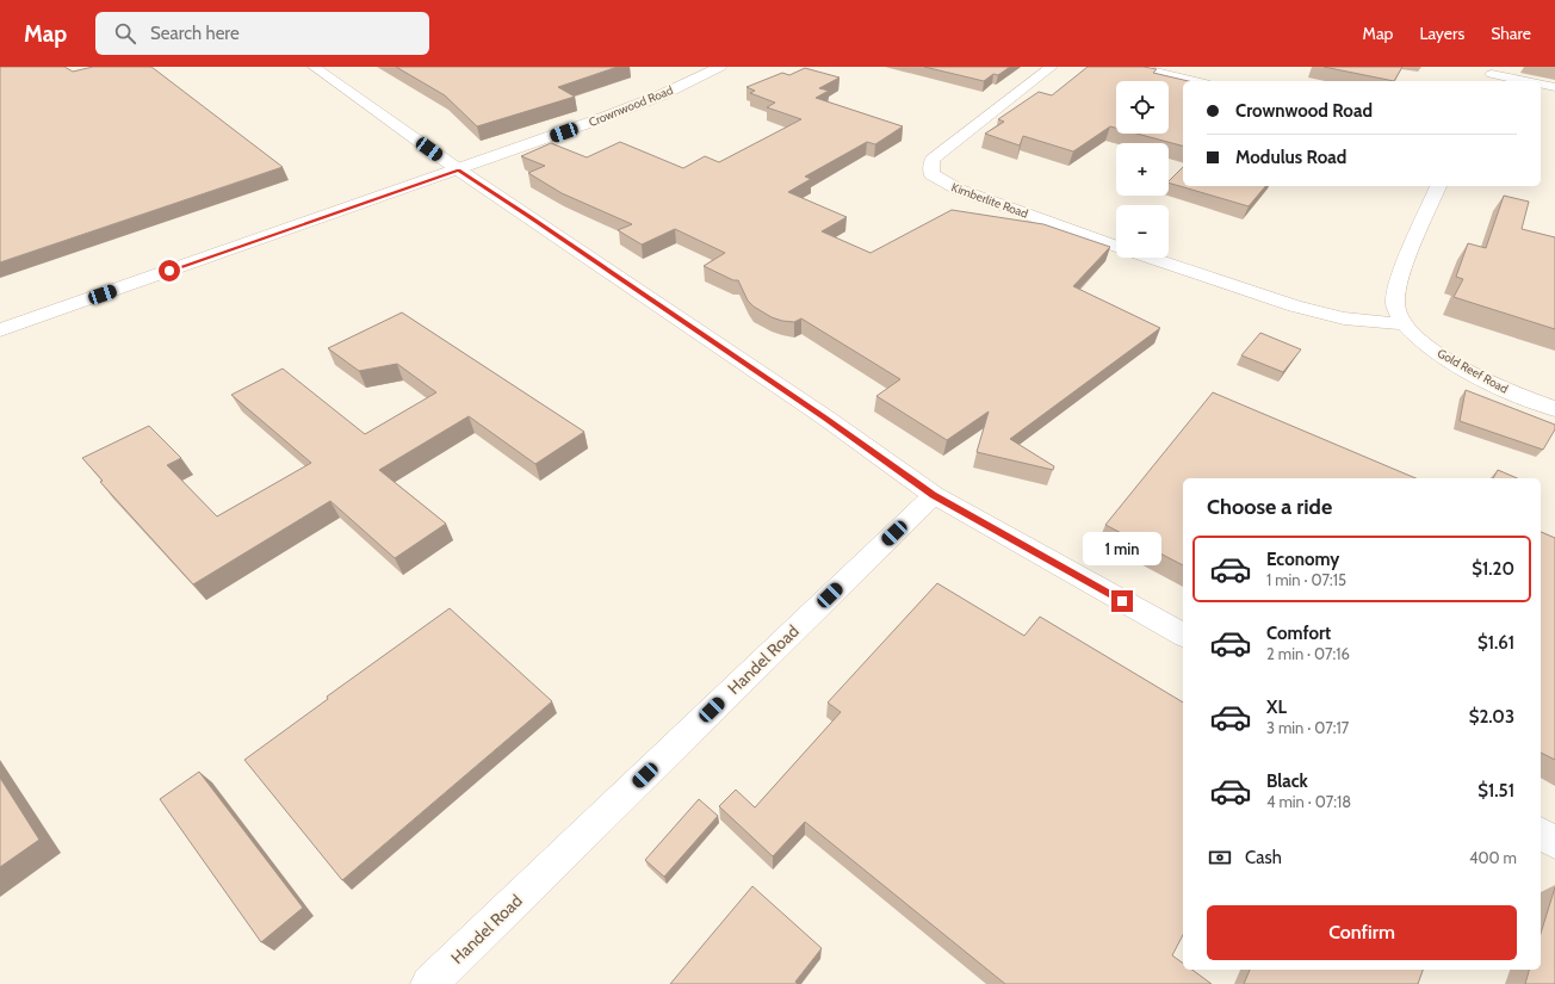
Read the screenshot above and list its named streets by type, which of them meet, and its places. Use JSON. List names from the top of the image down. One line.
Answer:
{"streets":{"main road":["Crownwood Road"],"street":["Kimberlite Road","Gold Reef Road","Handel Road"]},"crossings":[["Kimberlite Road","Gold Reef Road"]],"page":{"header":"Map","search":"Search here","nav":["Map","Layers","Share"],"map_buttons":["+","−"],"banner":["Crownwood Road","Modulus Road"],"heading":"Choose a ride","bubble":"1 min","list":[{"name":"Economy","note":"1 min · 07:15","value":"$1.20"},{"name":"Comfort","note":"2 min · 07:16","value":"$1.61"},{"name":"XL","note":"3 min · 07:17","value":"$2.03"},{"name":"Black","note":"4 min · 07:18","value":"$1.51"}],"pay":["Cash","400 m"],"buttons":"Confirm"}}
